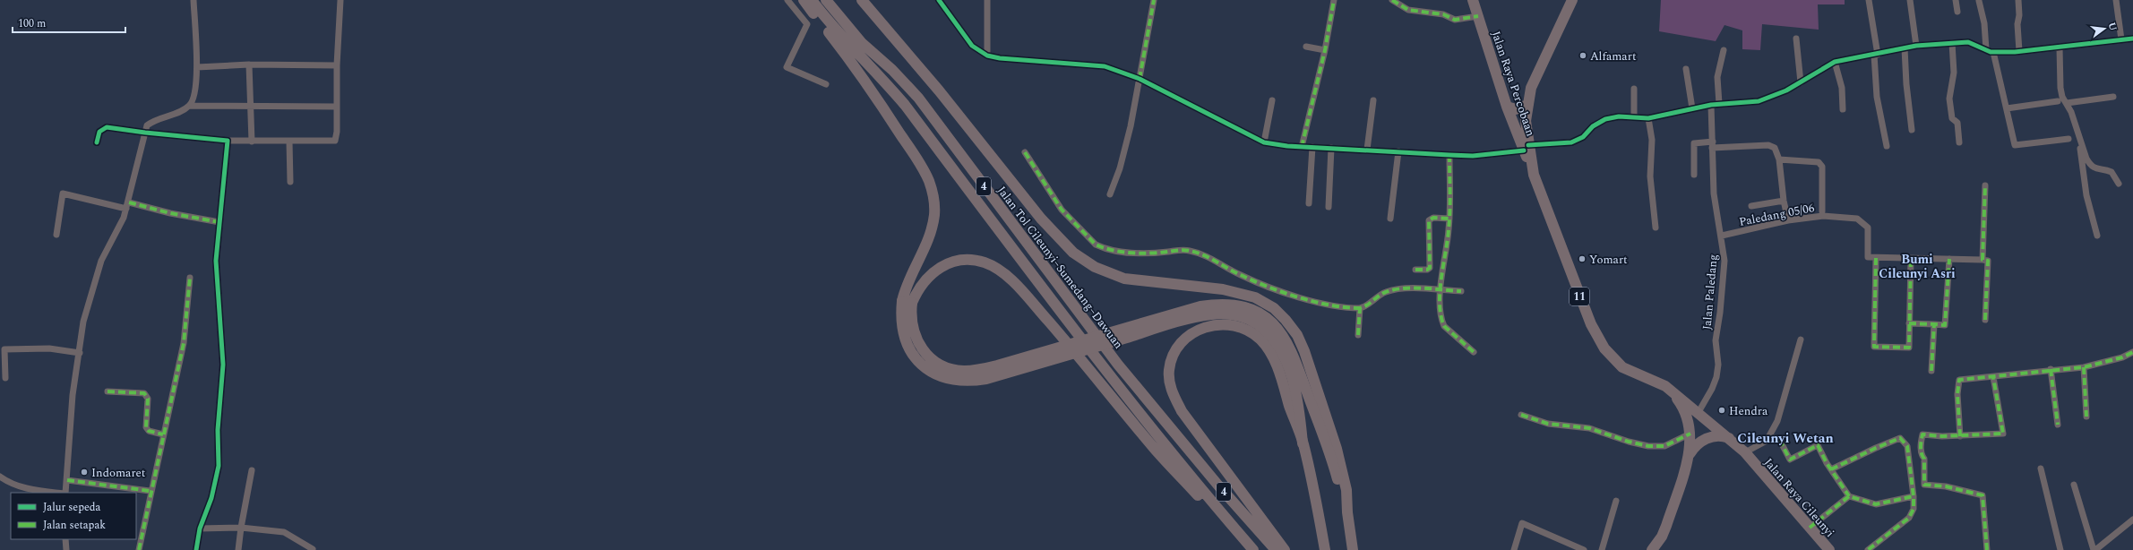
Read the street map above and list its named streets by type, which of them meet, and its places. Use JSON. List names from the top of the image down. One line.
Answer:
{"streets":{"highway":["Jalan Raya Percobaan","4","Jalan Tol Cileunyi–Sumedang–Dawuan","11","Jalan Raya Cileunyi"],"street":["Paledang 05/06","Jalan Paledang"]},"crossings":[["Jalan Raya Percobaan","11"],["Jalan Raya Percobaan","Jalan Raya Cileunyi"],["Paledang 05/06","Jalan Paledang"],["Jalan Paledang","Jalan Raya Cileunyi"],["11","Jalan Raya Cileunyi"]],"districts":["Bumi Cileunyi Asri","Cileunyi Wetan"],"places":["Alfamart","Yomart","Hendra","Indomaret"],"legend":["Jalur sepeda","Jalan setapak"],"scale_bar":"100 m","north":"right"}
